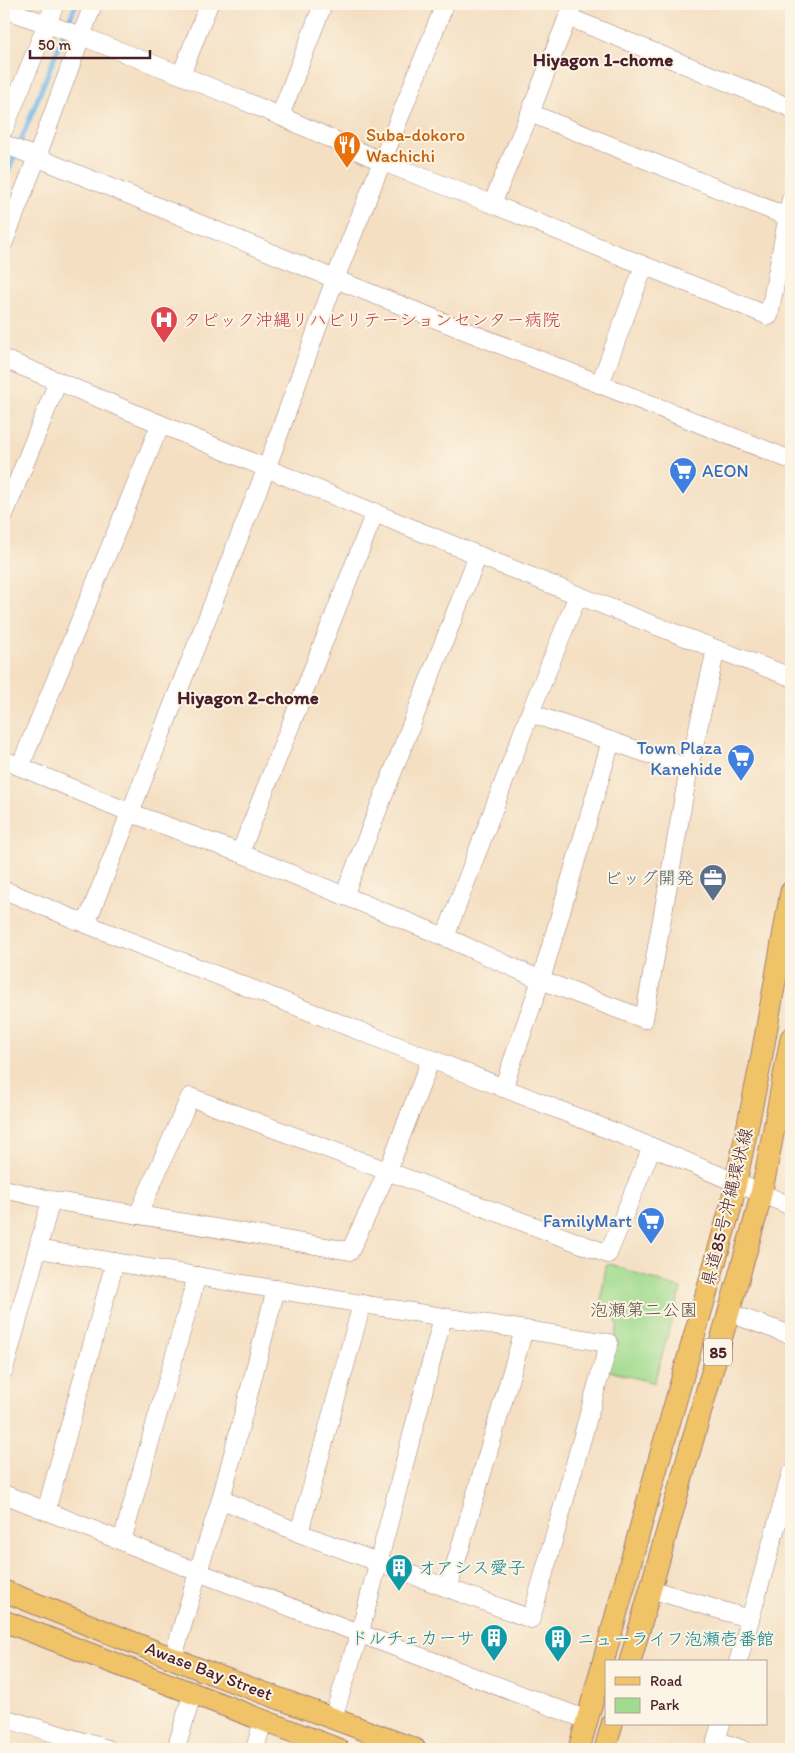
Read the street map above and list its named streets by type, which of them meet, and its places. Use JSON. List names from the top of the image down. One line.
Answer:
{"streets":{"main road":["県道85号沖縄環状線","85","Awase Bay Street"]},"districts":["Hiyagon 1-chome","Hiyagon 2-chome"],"parks":["泡瀬第二公園"],"places":{"restaurant":["Suba-dokoro Wachichi"],"hospital":["タピック沖縄リハビリテーションセンター病院"],"supermarket":["AEON","Town Plaza Kanehide","FamilyMart"],"office":["ビッグ開発"],"building":["オアシス愛子","ドルチェカーサ","ニューライフ泡瀬壱番館"]},"legend":["Road","Park"],"scale_bar":"50 m"}
